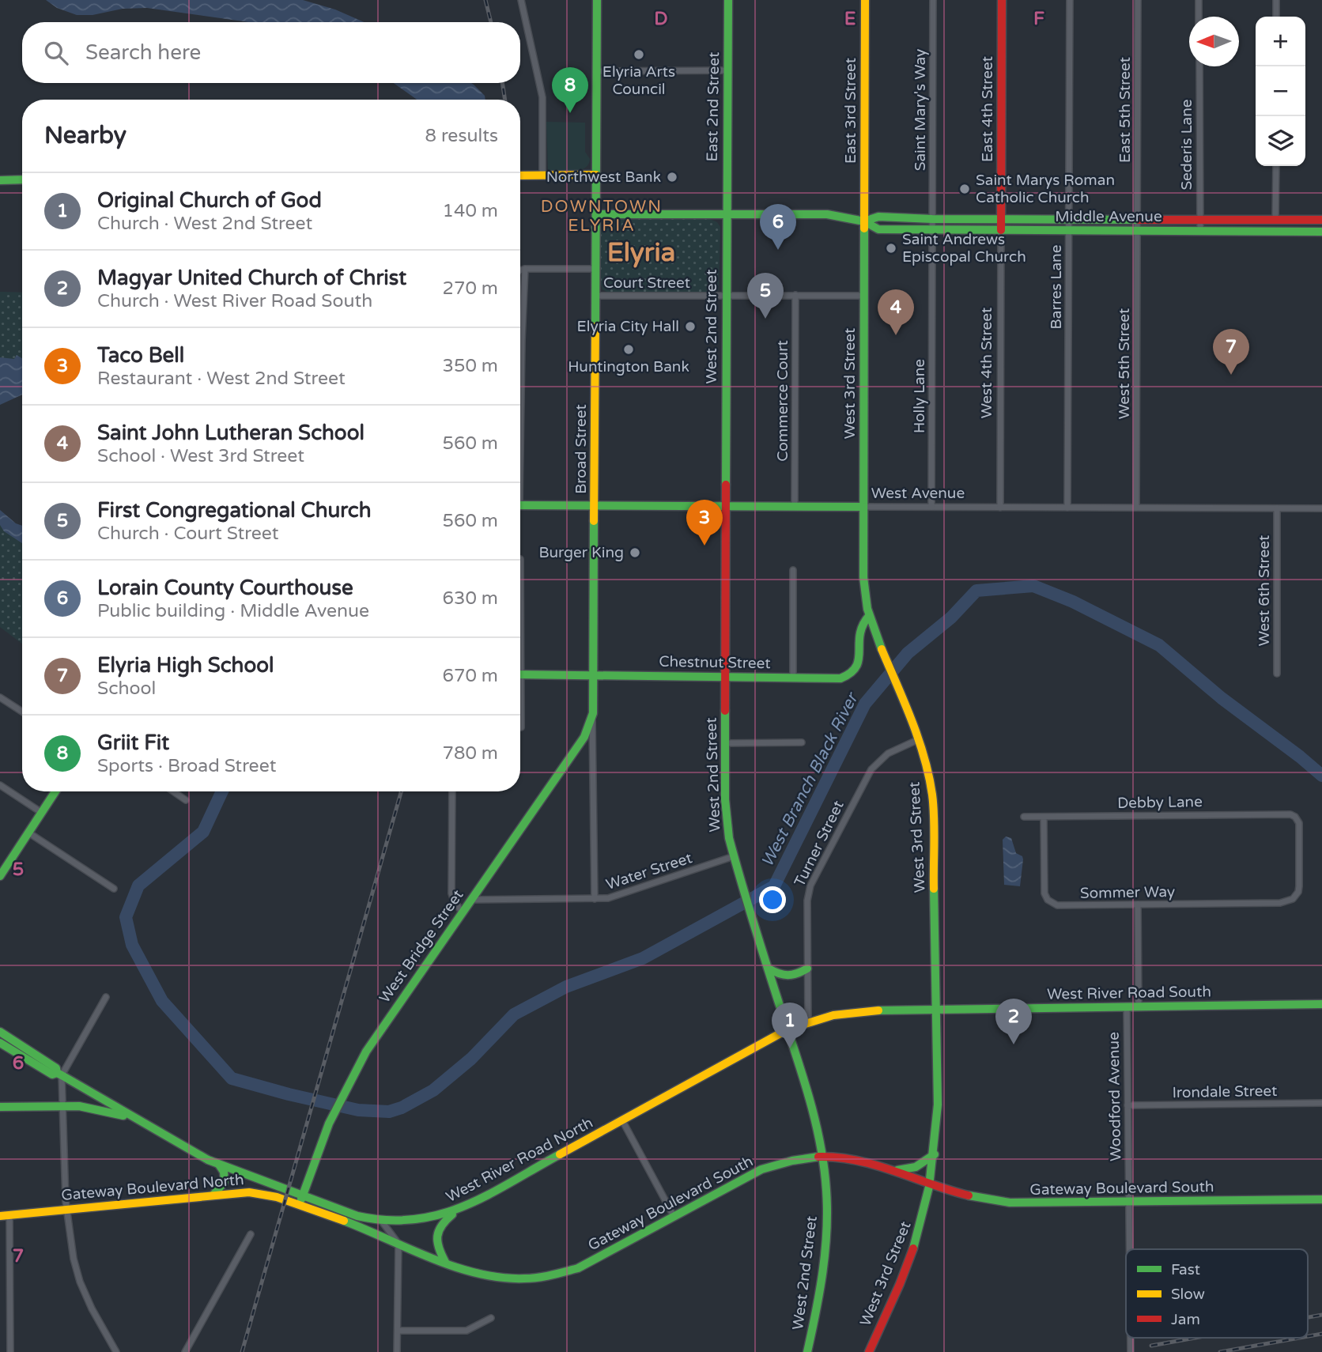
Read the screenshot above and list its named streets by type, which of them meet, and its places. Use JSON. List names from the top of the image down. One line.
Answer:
{"streets":{"main road":["East 2nd Street","East 4th Street","East 3rd Street","Middle Avenue","West 2nd Street","West 4th Street","West 3rd Street","Broad Street","West Avenue","Chestnut Street","West Bridge Street","West River Road South","West River Road North","Gateway Boulevard North","Gateway Boulevard South"],"street":["Saint Mary's Way","East 5th Street","Sederis Lane","Court Street","Barres Lane","West 5th Street","Holly Lane","Commerce Court","West 6th Street","Debby Lane","Turner Street","Water Street","Sommer Way","Irondale Street","Woodford Avenue"]},"crossings":[["East 2nd Street","Middle Avenue"],["East 2nd Street","West 2nd Street"],["East 4th Street","Middle Avenue"],["East 4th Street","West 4th Street"],["Saint Mary's Way","Middle Avenue"],["Saint Mary's Way","Holly Lane"],["East 5th Street","Middle Avenue"],["East 5th Street","West 5th Street"],["East 3rd Street","Middle Avenue"],["East 3rd Street","West 3rd Street"],["Sederis Lane","Middle Avenue"],["Middle Avenue","Barres Lane"],["Middle Avenue","West 2nd Street"],["Middle Avenue","West 4th Street"],["Middle Avenue","West 5th Street"],["Middle Avenue","West 3rd Street"],["Middle Avenue","Holly Lane"],["Middle Avenue","Broad Street"],["Court Street","West 2nd Street"],["Court Street","West 3rd Street"],["Court Street","Commerce Court"],["Court Street","Broad Street"],["Barres Lane","West Avenue"],["West 2nd Street","West Avenue"],["West 2nd Street","Chestnut Street"],["West 2nd Street","Water Street"],["West 2nd Street","West River Road North"],["West 2nd Street","Gateway Boulevard South"],["West 4th Street","West Avenue"],["West 5th Street","West Avenue"],["West 3rd Street","West Avenue"],["West 3rd Street","Chestnut Street"],["West 3rd Street","Turner Street"],["West 3rd Street","West River Road South"],["West 3rd Street","West River Road North"],["West 3rd Street","Gateway Boulevard South"],["Holly Lane","West Avenue"],["Commerce Court","West Avenue"],["Broad Street","West Avenue"],["Broad Street","Chestnut Street"],["Broad Street","Water Street"],["Broad Street","West Bridge Street"],["West Avenue","West 6th Street"],["Debby Lane","Sommer Way"],["Turner Street","West River Road North"],["Water Street","West Bridge Street"],["West Bridge Street","West River Road North"],["West Bridge Street","Gateway Boulevard North"],["West River Road South","Woodford Avenue"],["West River Road South","West River Road North"],["Irondale Street","Woodford Avenue"],["Woodford Avenue","Gateway Boulevard South"],["Gateway Boulevard North","Gateway Boulevard South"]],"districts":["DOWNTOWN ELYRIA","Elyria"],"water":["West Branch Black River"],"places":["Elyria Arts Council","Northwest Bank","Saint Marys Roman Catholic Church","Saint Andrews Episcopal Church","Elyria City Hall","Huntington Bank","Burger King"],"legend":["Fast","Slow","Jam"],"north":"left","page":{"map_buttons":["+","−"],"search":"Search here","pins":["8","6","5","4","7","3","2","1"],"heading":["Nearby","8 results"],"list":[{"mark":"1","name":"Original Church of God","note":"Church · West 2nd Street","value":"140 m"},{"mark":"2","name":"Magyar United Church of Christ","note":"Church · West River Road South","value":"270 m"},{"mark":"3","name":"Taco Bell","note":"Restaurant · West 2nd Street","value":"350 m"},{"mark":"4","name":"Saint John Lutheran School","note":"School · West 3rd Street","value":"560 m"},{"mark":"5","name":"First Congregational Church","note":"Church · Court Street","value":"560 m"},{"mark":"6","name":"Lorain County Courthouse","note":"Public building · Middle Avenue","value":"630 m"},{"mark":"7","name":"Elyria High School","note":"School","value":"670 m"},{"mark":"8","name":"Griit Fit","note":"Sports · Broad Street","value":"780 m"}]},"grid":{"columns":["D","E","F"],"rows":["5","6","7"]}}
